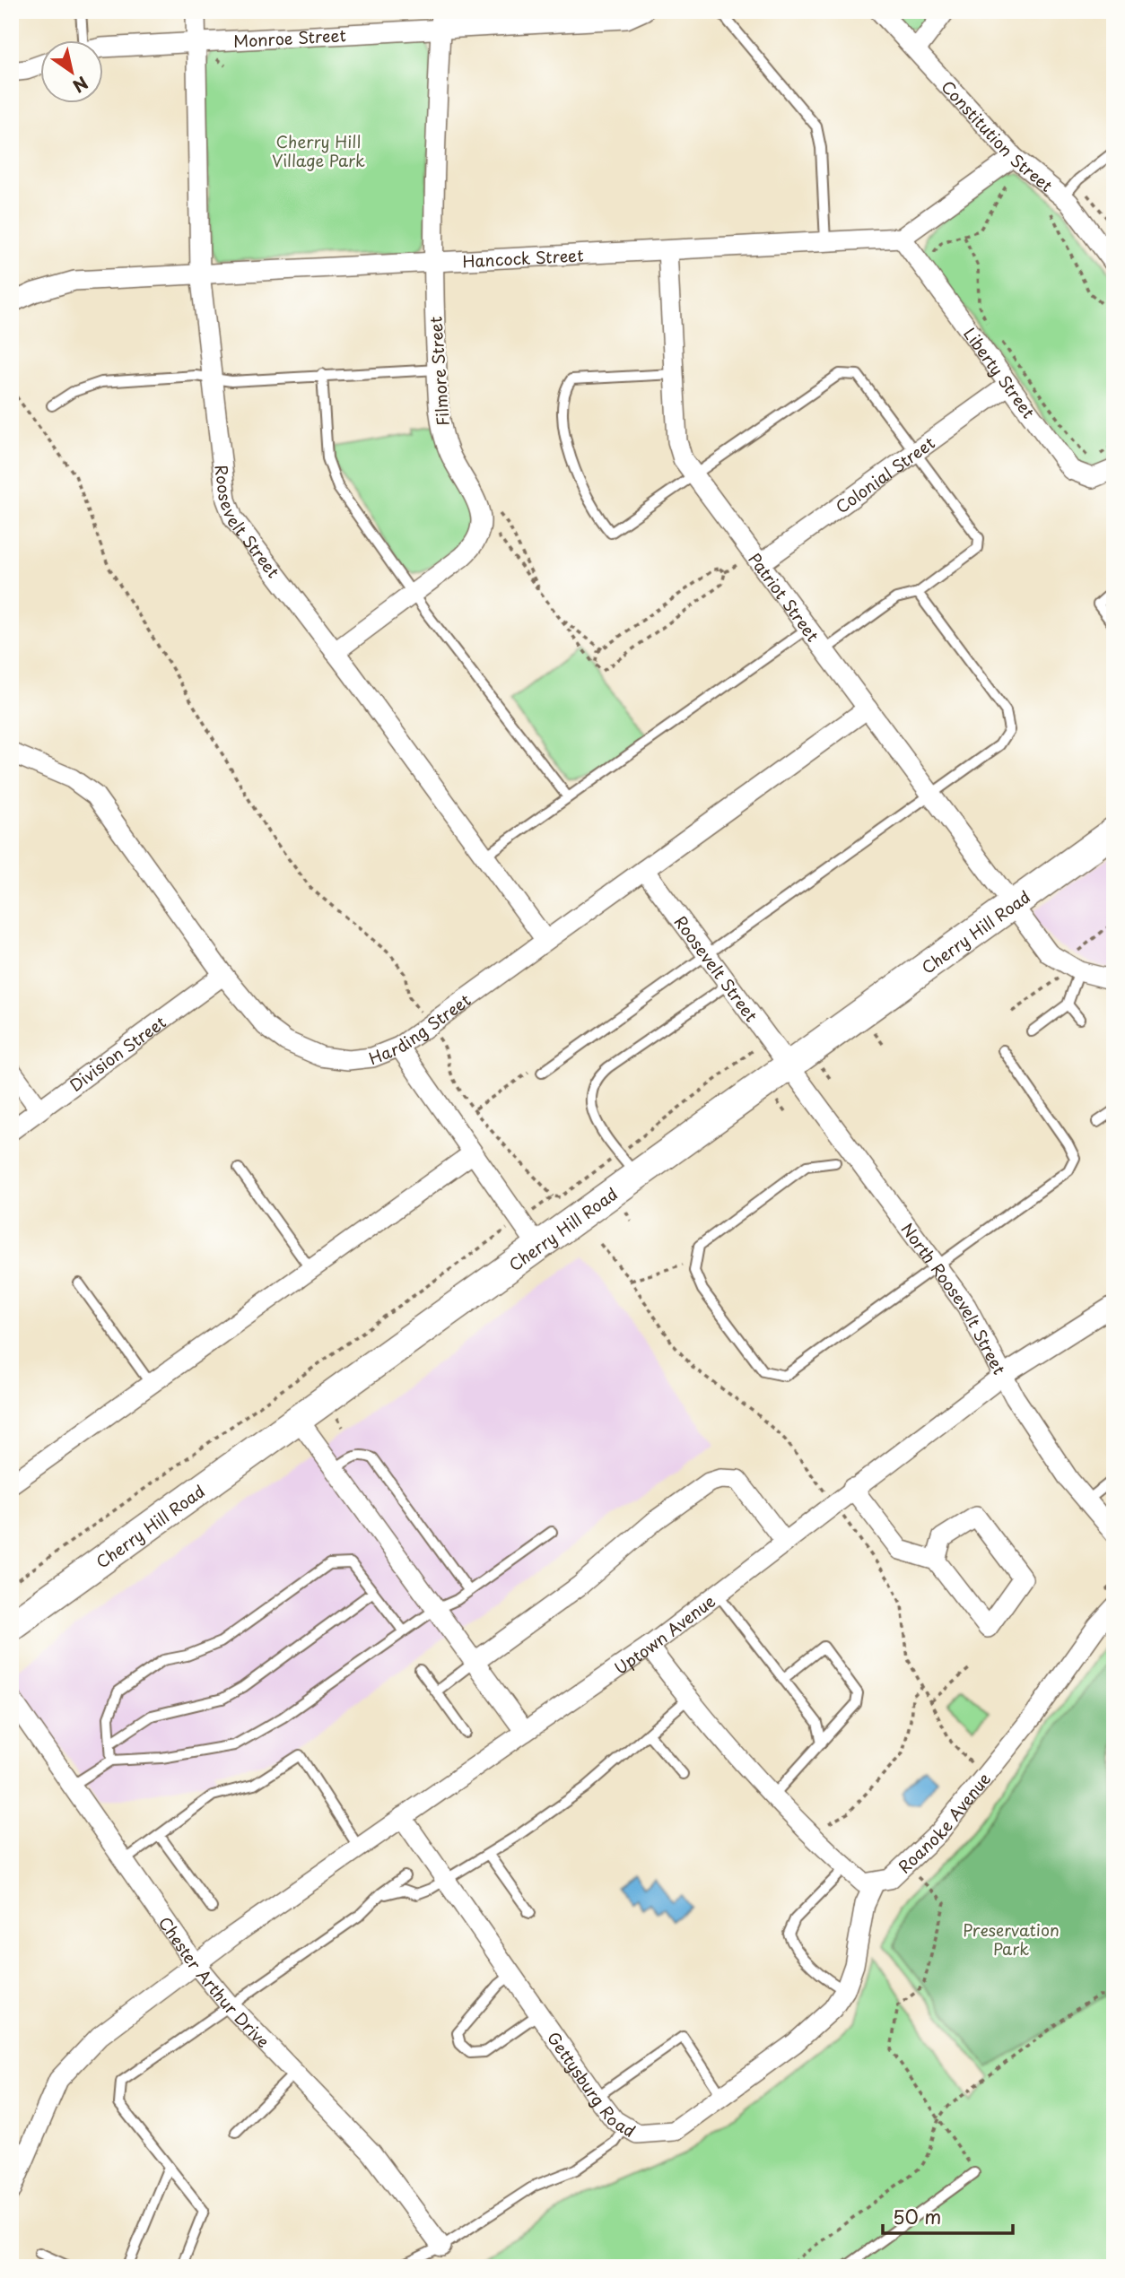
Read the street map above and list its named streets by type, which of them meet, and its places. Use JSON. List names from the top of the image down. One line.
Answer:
{"streets":{"main road":["Cherry Hill Road"],"street":["Monroe Street","Constitution Street","Hancock Street","Filmore Street","Liberty Street","Colonial Street","Roosevelt Street","Patriot Street","Harding Street","Division Street","North Roosevelt Street","Uptown Avenue","Roanoke Avenue","Chester Arthur Drive","Gettysburg Road"]},"crossings":[["Monroe Street","Filmore Street"],["Monroe Street","Roosevelt Street"],["Hancock Street","Filmore Street"],["Hancock Street","Liberty Street"],["Hancock Street","Roosevelt Street"],["Hancock Street","Patriot Street"],["Filmore Street","Roosevelt Street"],["Liberty Street","Colonial Street"],["Colonial Street","Patriot Street"],["Roosevelt Street","Cherry Hill Road"],["Roosevelt Street","Harding Street"],["Roosevelt Street","North Roosevelt Street"],["Patriot Street","Cherry Hill Road"],["Patriot Street","Harding Street"],["Cherry Hill Road","North Roosevelt Street"],["Harding Street","Division Street"],["North Roosevelt Street","Uptown Avenue"],["Uptown Avenue","Chester Arthur Drive"],["Uptown Avenue","Gettysburg Road"],["Roanoke Avenue","Gettysburg Road"]],"parks":["Cherry Hill Village Park","Preservation Park"],"scale_bar":"50 m","north":"bottom right"}
